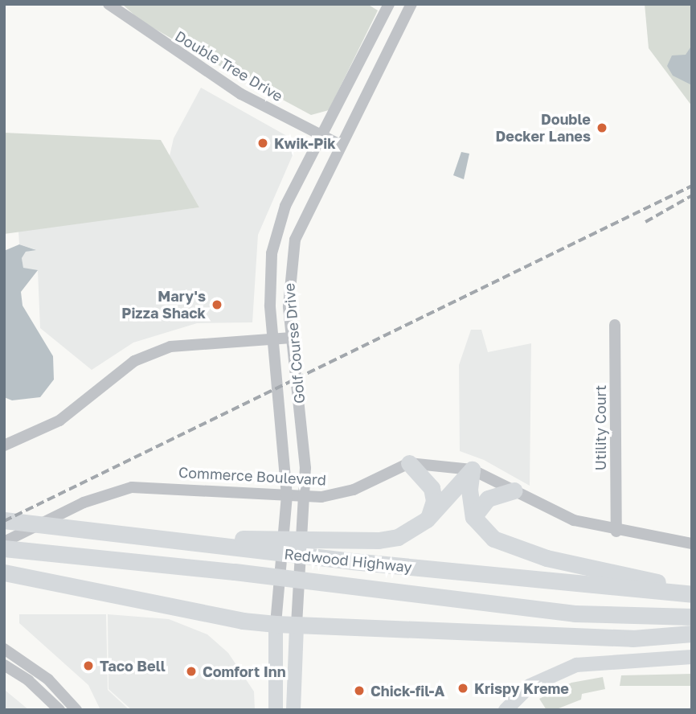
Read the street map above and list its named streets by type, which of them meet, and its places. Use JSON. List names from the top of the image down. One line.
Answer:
{"streets":{"highway":["Redwood Highway"],"main road":["Golf Course Drive"],"street":["Double Tree Drive","Utility Court","Commerce Boulevard"]},"crossings":[["Double Tree Drive","Golf Course Drive"],["Golf Course Drive","Commerce Boulevard"],["Utility Court","Commerce Boulevard"]],"places":["Double Decker Lanes","Kwik-Pik","Mary's Pizza Shack","Taco Bell","Comfort Inn","Krispy Kreme","Chick-fil-A"]}
